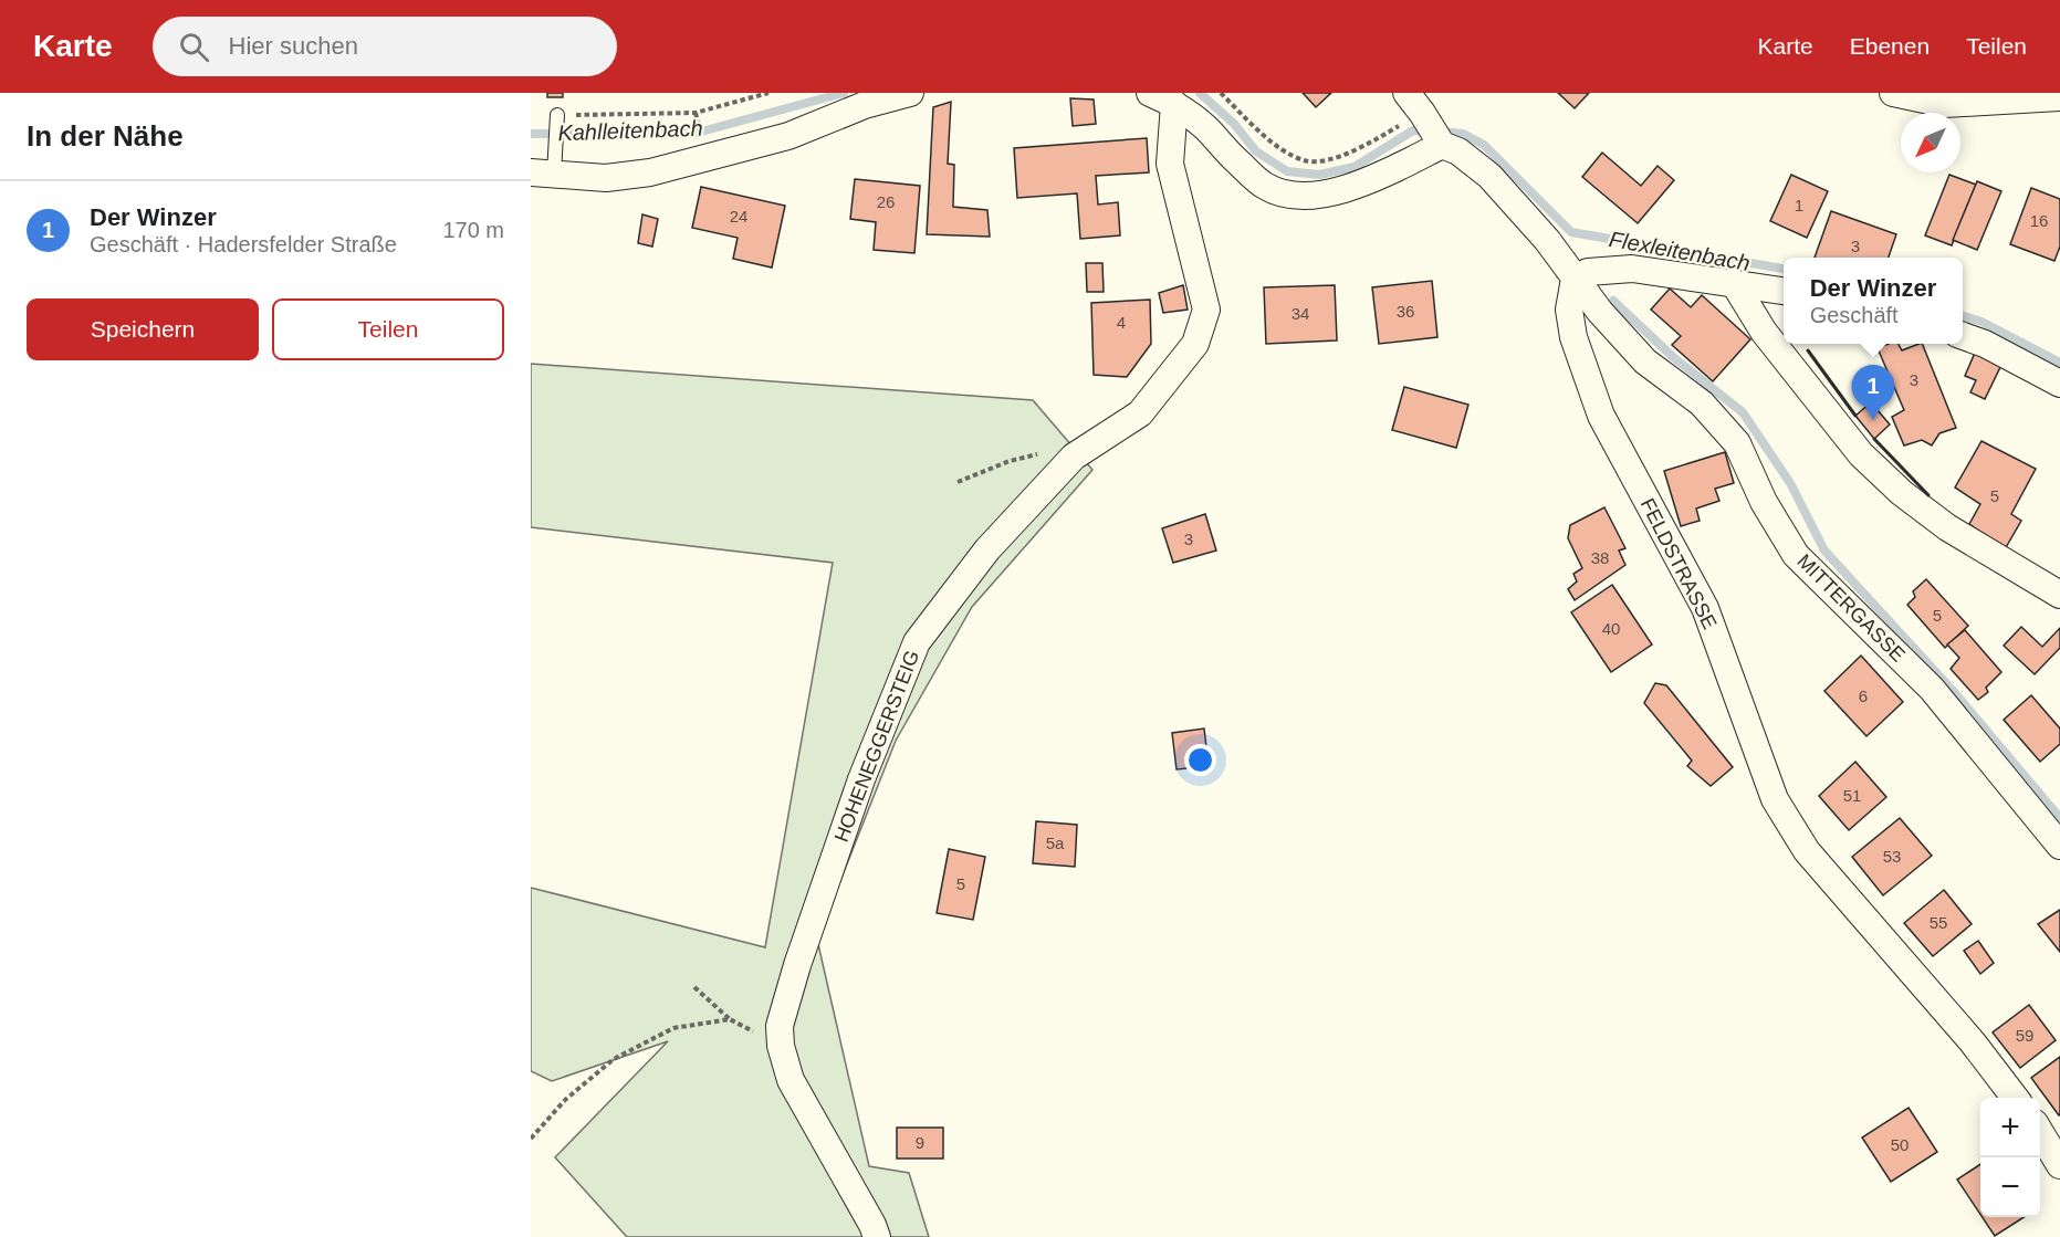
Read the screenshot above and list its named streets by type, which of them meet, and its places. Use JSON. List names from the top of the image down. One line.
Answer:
{"streets":{"street":["FELDSTRASSE","MITTERGASSE","HOHENEGGERSTEIG"]},"crossings":[["FELDSTRASSE","MITTERGASSE"]],"water":["Kahlleitenbach","Flexleitenbach"],"house_numbers":["26","1","24","16","3","36","34","4","3","5","3","38","5","40","6","51","5a","53","5","55","59","9","50"],"north":"bottom left","page":{"header":"Karte","search":"Hier suchen","nav":["Karte","Ebenen","Teilen"],"heading":"In der Nähe","list":[{"mark":"1","name":"Der Winzer","note":"Geschäft · Hadersfelder Straße","value":"170 m"}],"popup":["Der Winzer","Geschäft"],"buttons":["Speichern","Teilen"],"pins":"1","map_buttons":["+","−"]}}
